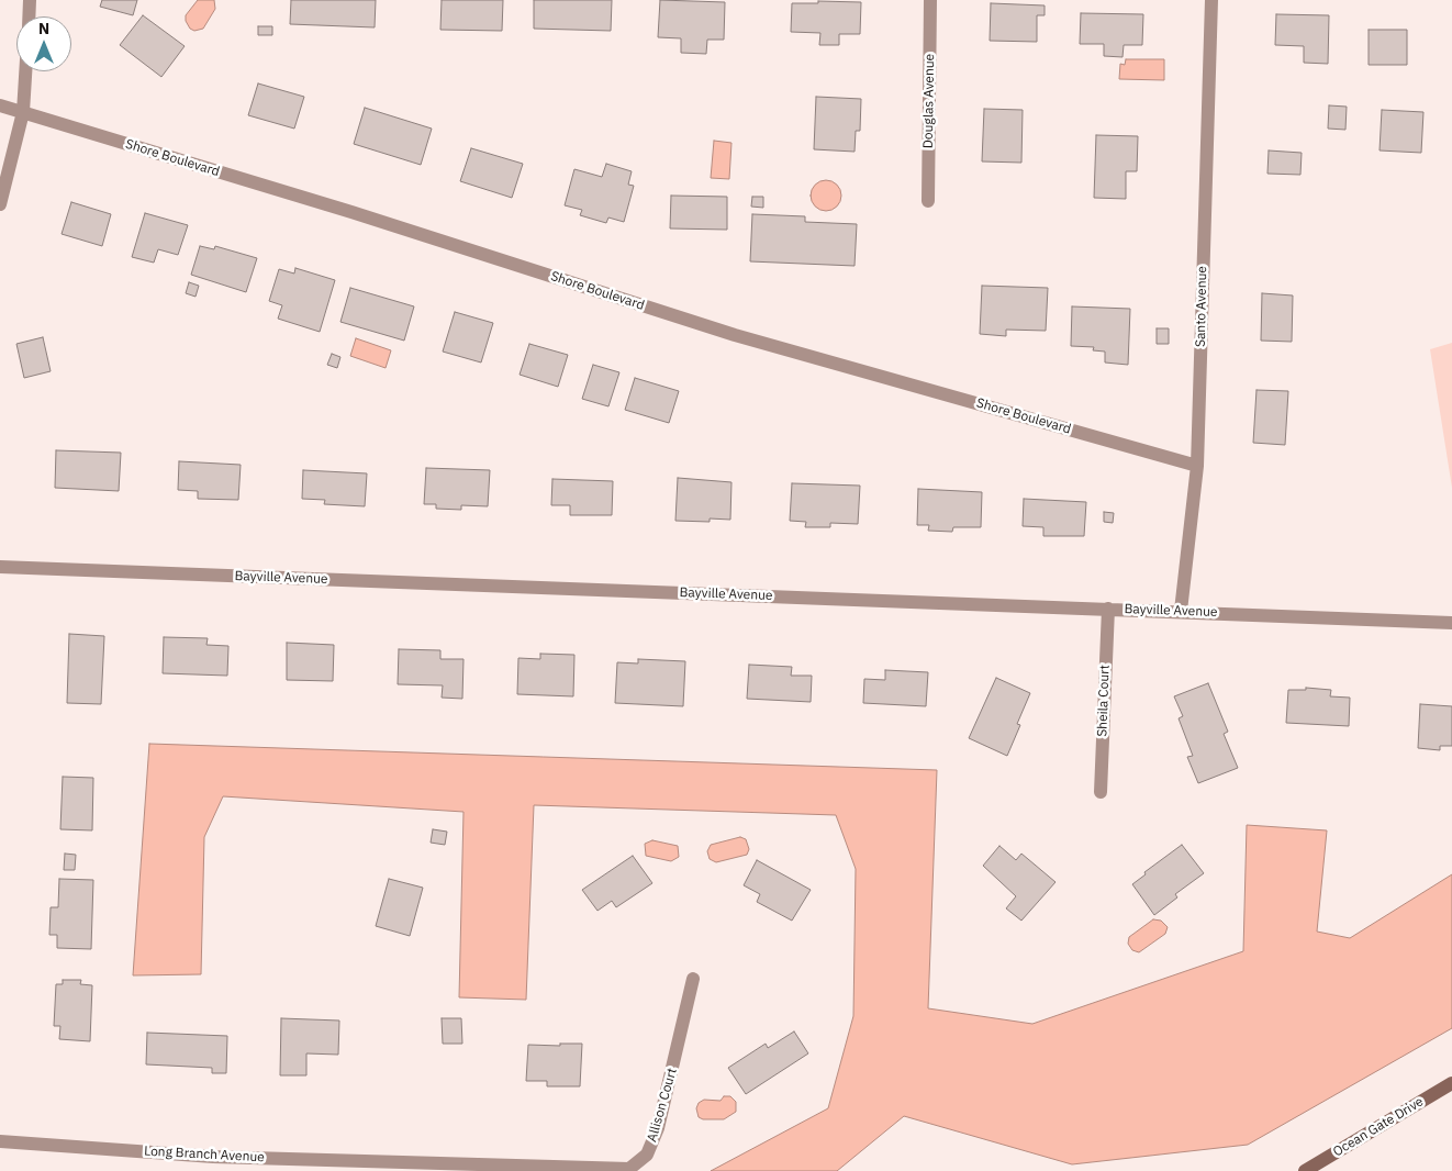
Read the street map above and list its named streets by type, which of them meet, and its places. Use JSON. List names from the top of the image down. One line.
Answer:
{"streets":{"main road":["Ocean Gate Drive"],"street":["Douglas Avenue","Shore Boulevard","Santo Avenue","Bayville Avenue","Sheila Court","Allison Court","Long Branch Avenue"]},"crossings":[["Shore Boulevard","Santo Avenue"],["Santo Avenue","Bayville Avenue"],["Bayville Avenue","Sheila Court"],["Allison Court","Long Branch Avenue"]],"north":"top"}
